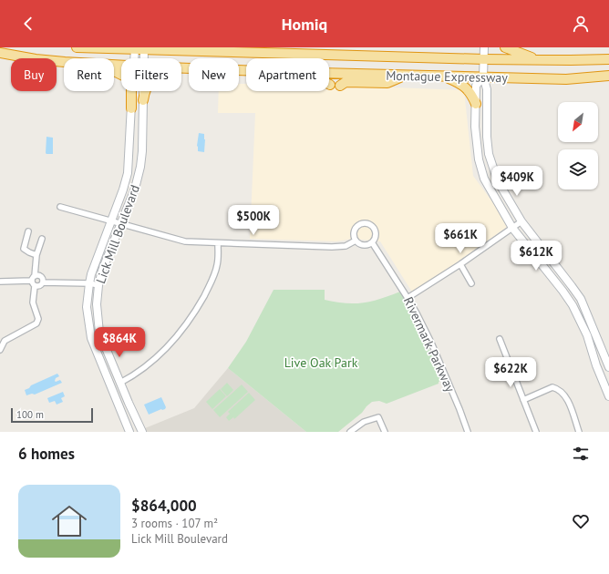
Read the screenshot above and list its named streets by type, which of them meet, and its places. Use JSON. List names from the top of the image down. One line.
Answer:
{"streets":{"highway":["Montague Expressway"],"main road":["Lick Mill Boulevard"],"street":["Rivermark Parkway"]},"crossings":[["Montague Expressway","Lick Mill Boulevard"]],"parks":["Live Oak Park"],"scale_bar":"100 m","north":"bottom left","page":{"header":"Homiq","chip":["Buy","Rent","Filters","New","Apartment"],"price":["$409K","$500K","$661K","$612K","$864K","$622K"],"scale":"100 m","heading":"6 homes","list":[{"name":"$864,000","note":"3 rooms · 107 m² · Lick Mill Boulevard"}]}}
